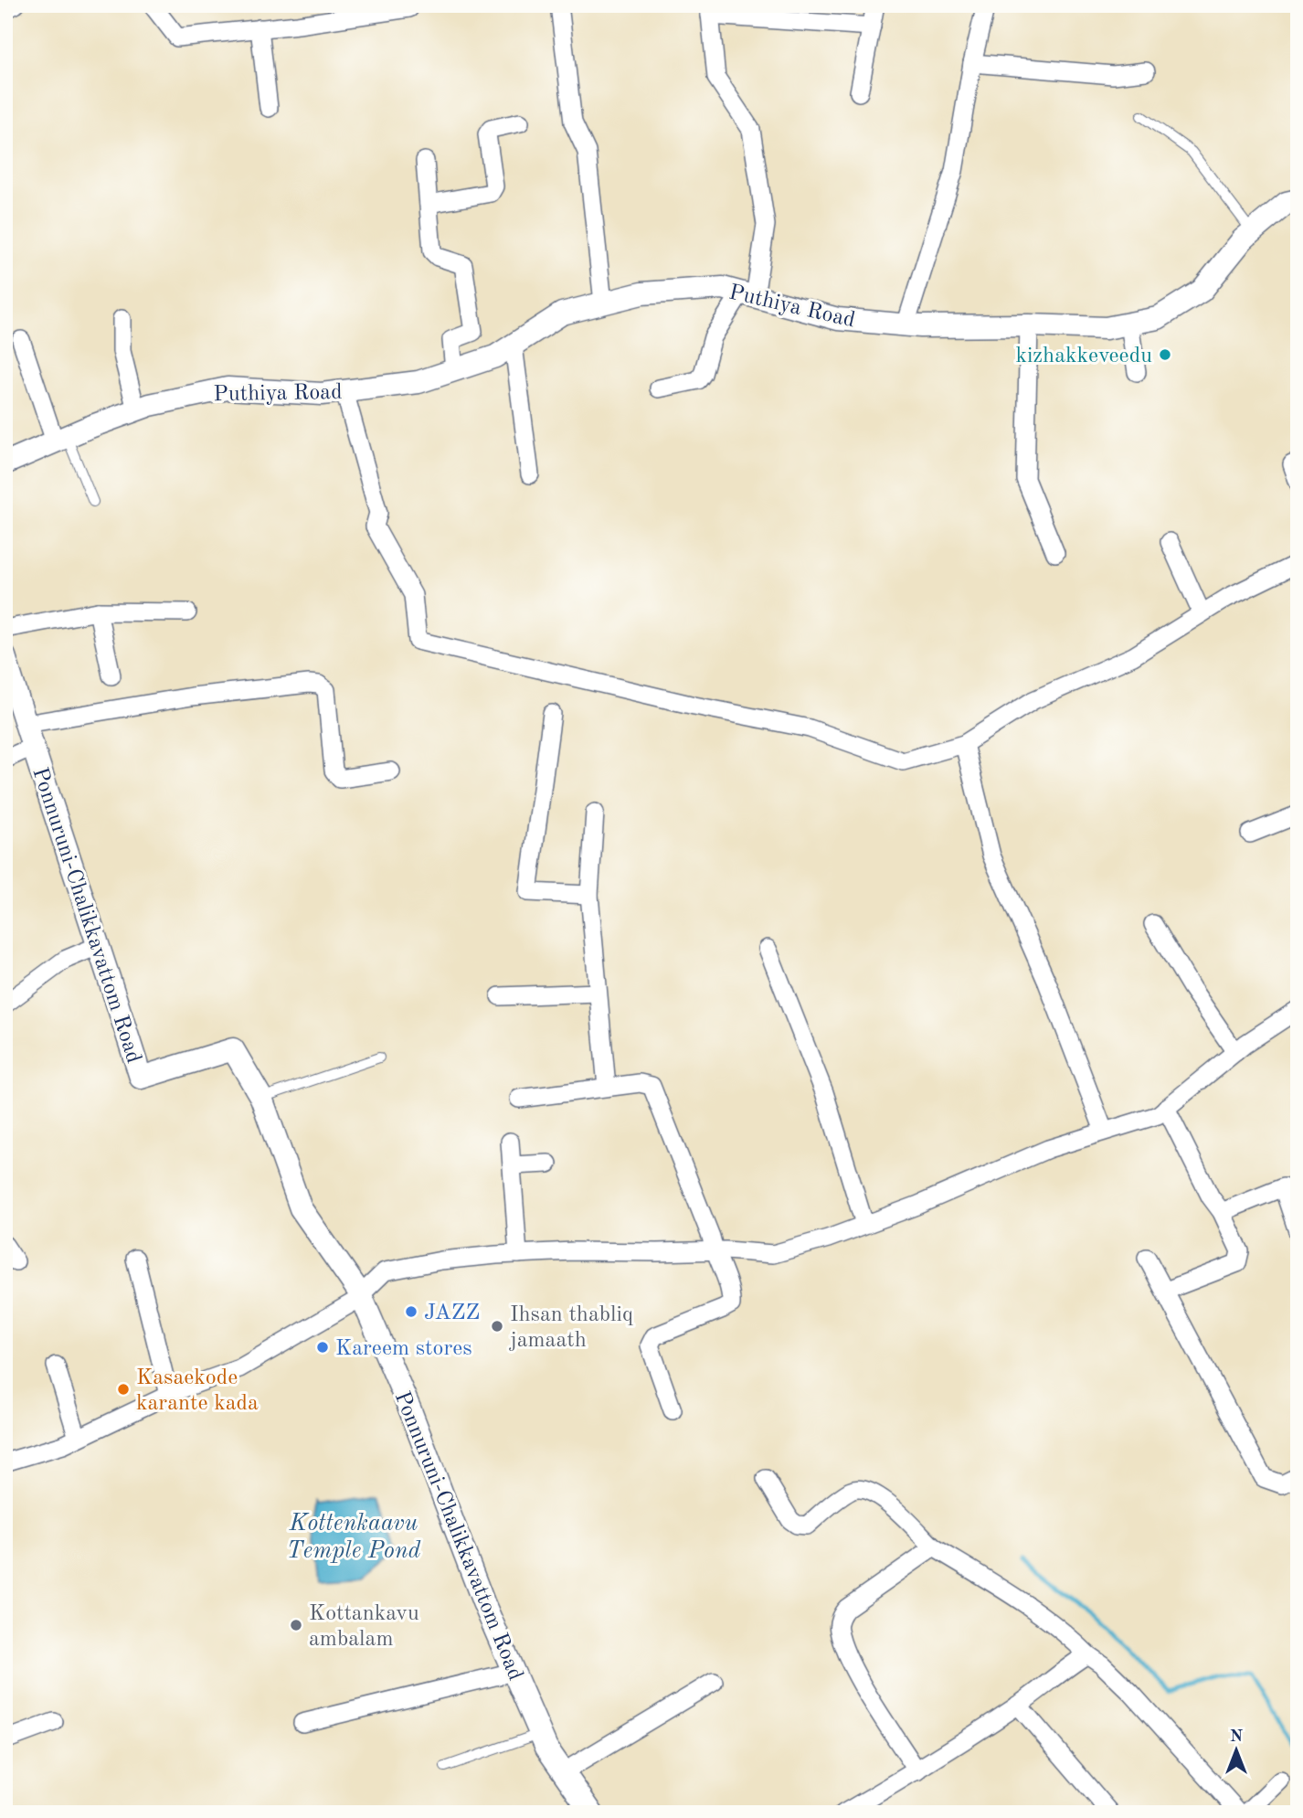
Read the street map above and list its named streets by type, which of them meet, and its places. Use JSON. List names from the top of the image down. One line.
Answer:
{"streets":{"street":["Puthiya Road","Ponnuruni-Chalikkavattom Road"]},"water":["Kottenkaavu Temple Pond"],"places":["kizhakkeveedu","JAZZ","Ihsan thabliq jamaath","Kareem stores","Kasaekode karante kada","Kottankavu ambalam"],"north":"top"}
